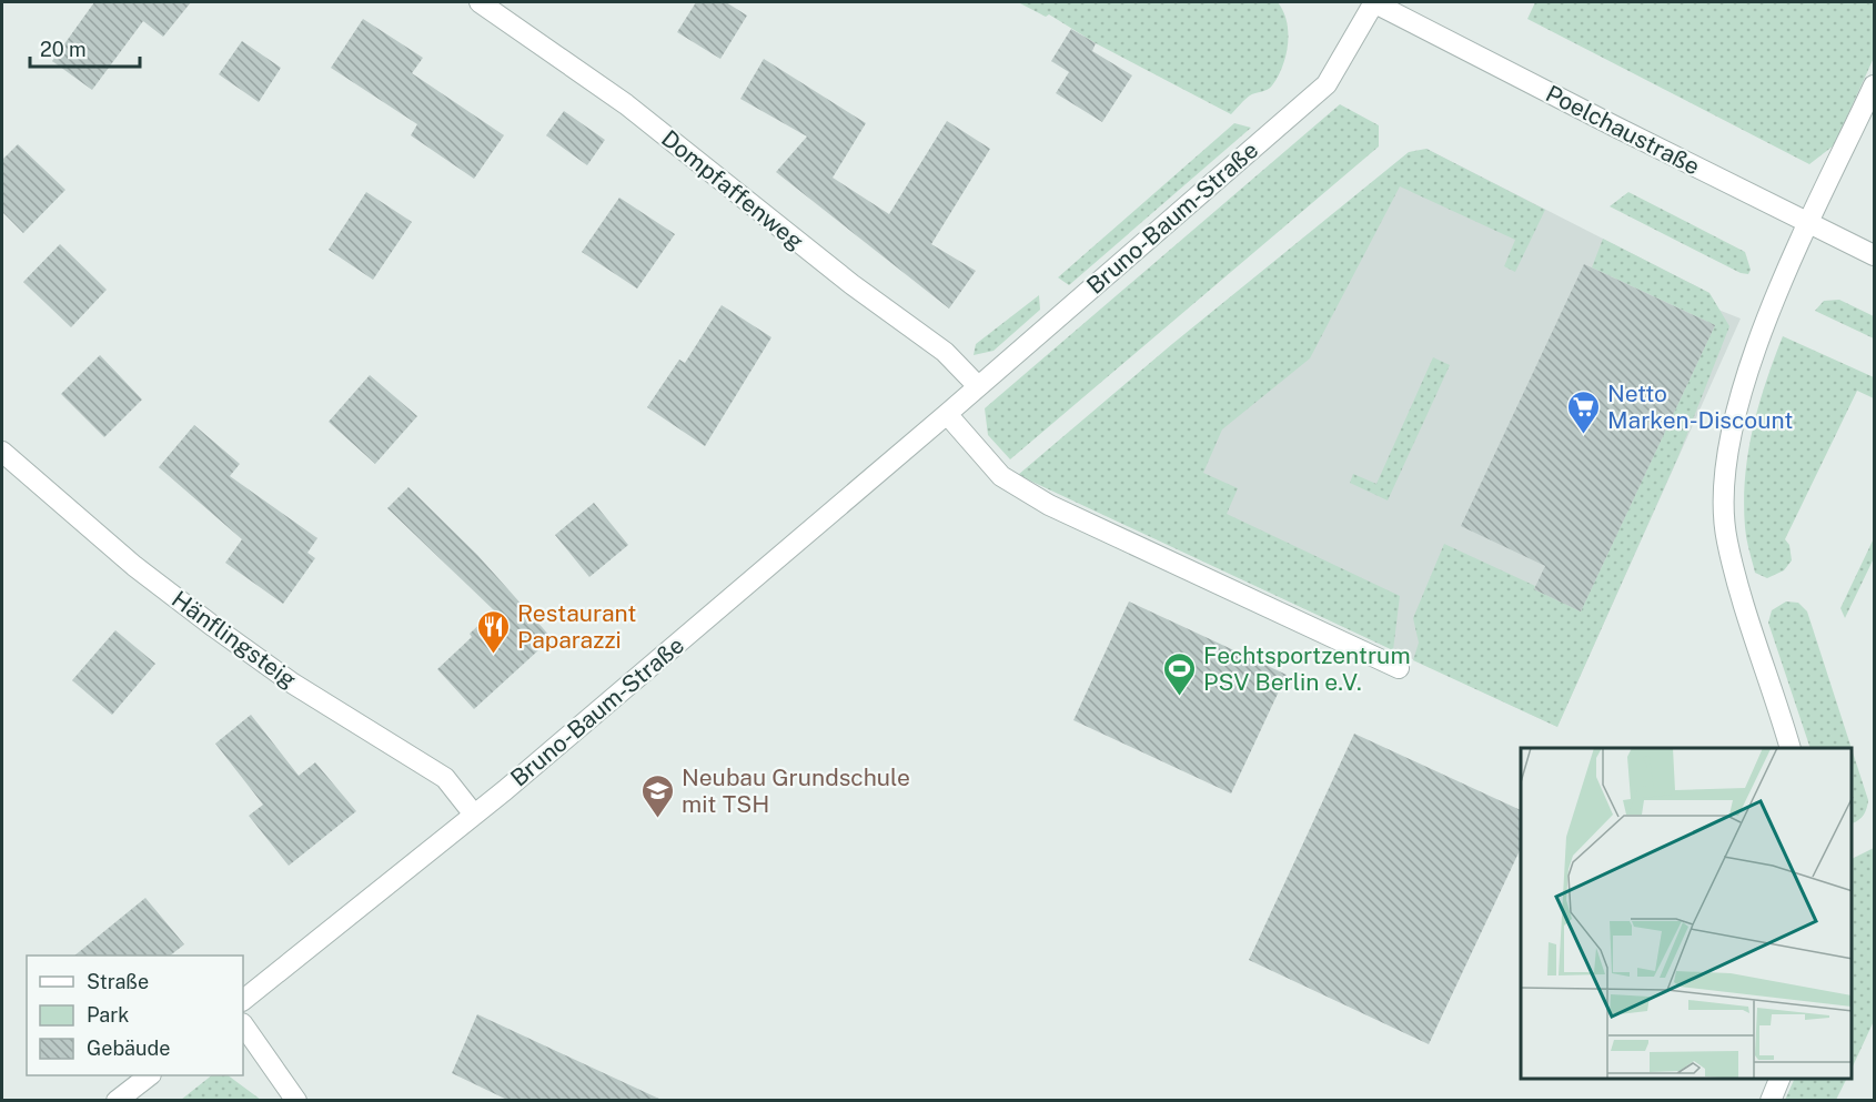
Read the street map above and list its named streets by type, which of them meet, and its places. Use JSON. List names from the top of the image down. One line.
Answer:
{"streets":{"street":["Poelchaustraße","Dompfaffenweg","Bruno-Baum-Straße","Hänflingsteig"]},"crossings":[["Poelchaustraße","Bruno-Baum-Straße"],["Dompfaffenweg","Bruno-Baum-Straße"],["Bruno-Baum-Straße","Hänflingsteig"]],"places":{"supermarket":["Netto Marken-Discount"],"restaurant":["Restaurant Paparazzi"],"sports":["Fechtsportzentrum PSV Berlin e.V."],"school or university":["Neubau Grundschule mit TSH"]},"legend":["Straße","Park","Gebäude"],"scale_bar":"20 m"}
